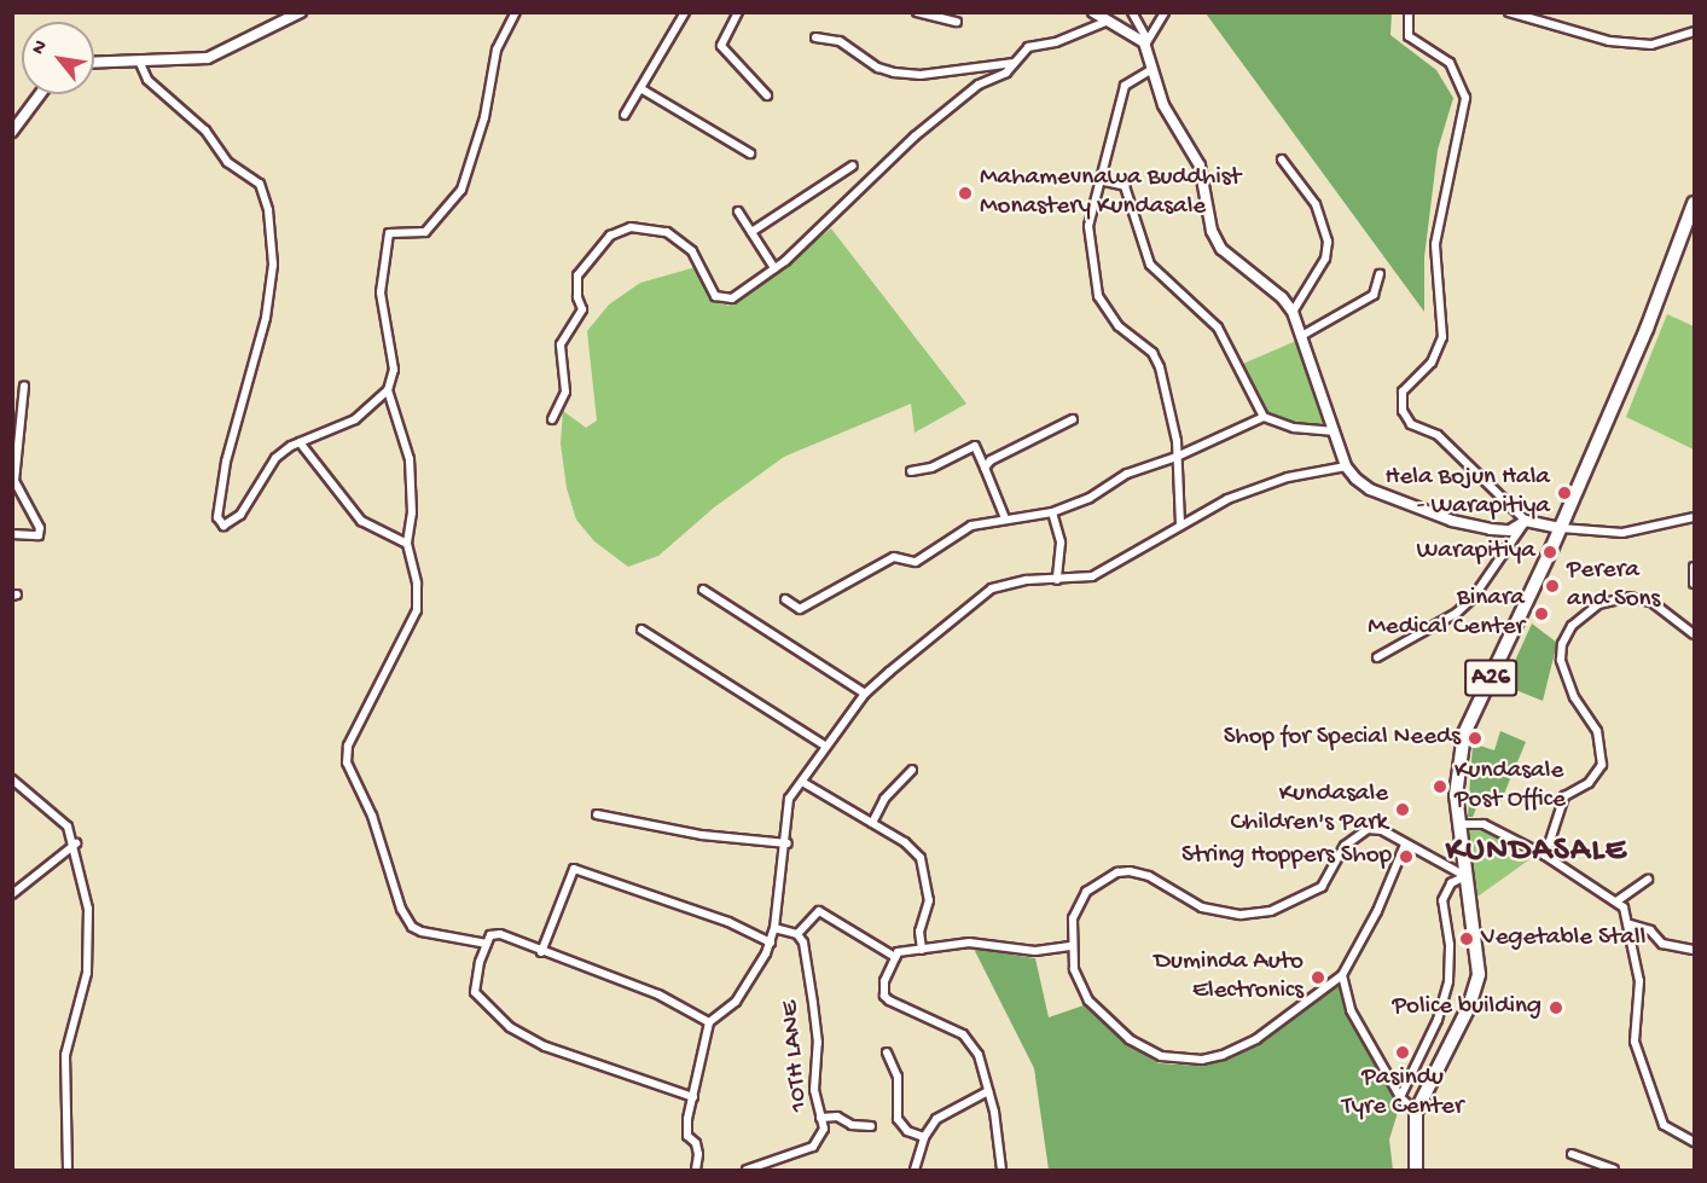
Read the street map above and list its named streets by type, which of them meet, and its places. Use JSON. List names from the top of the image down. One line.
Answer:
{"streets":{"highway":["A26"],"street":["10TH LANE"]},"districts":["KUNDASALE"],"places":["Mahamevnawa Buddhist Monastery Kundasale","Hela Bojun Hala - Warapitiya","Warapitiya","Perera and Sons","Binara Medical Center","Shop for Special Needs","Kundasale Post Office","Kundasale Children's Park","String Hoppers Shop","Vegetable Stall","Duminda Auto Electronics","Police building","Pasindu Tyre Center"],"north":"top left"}
